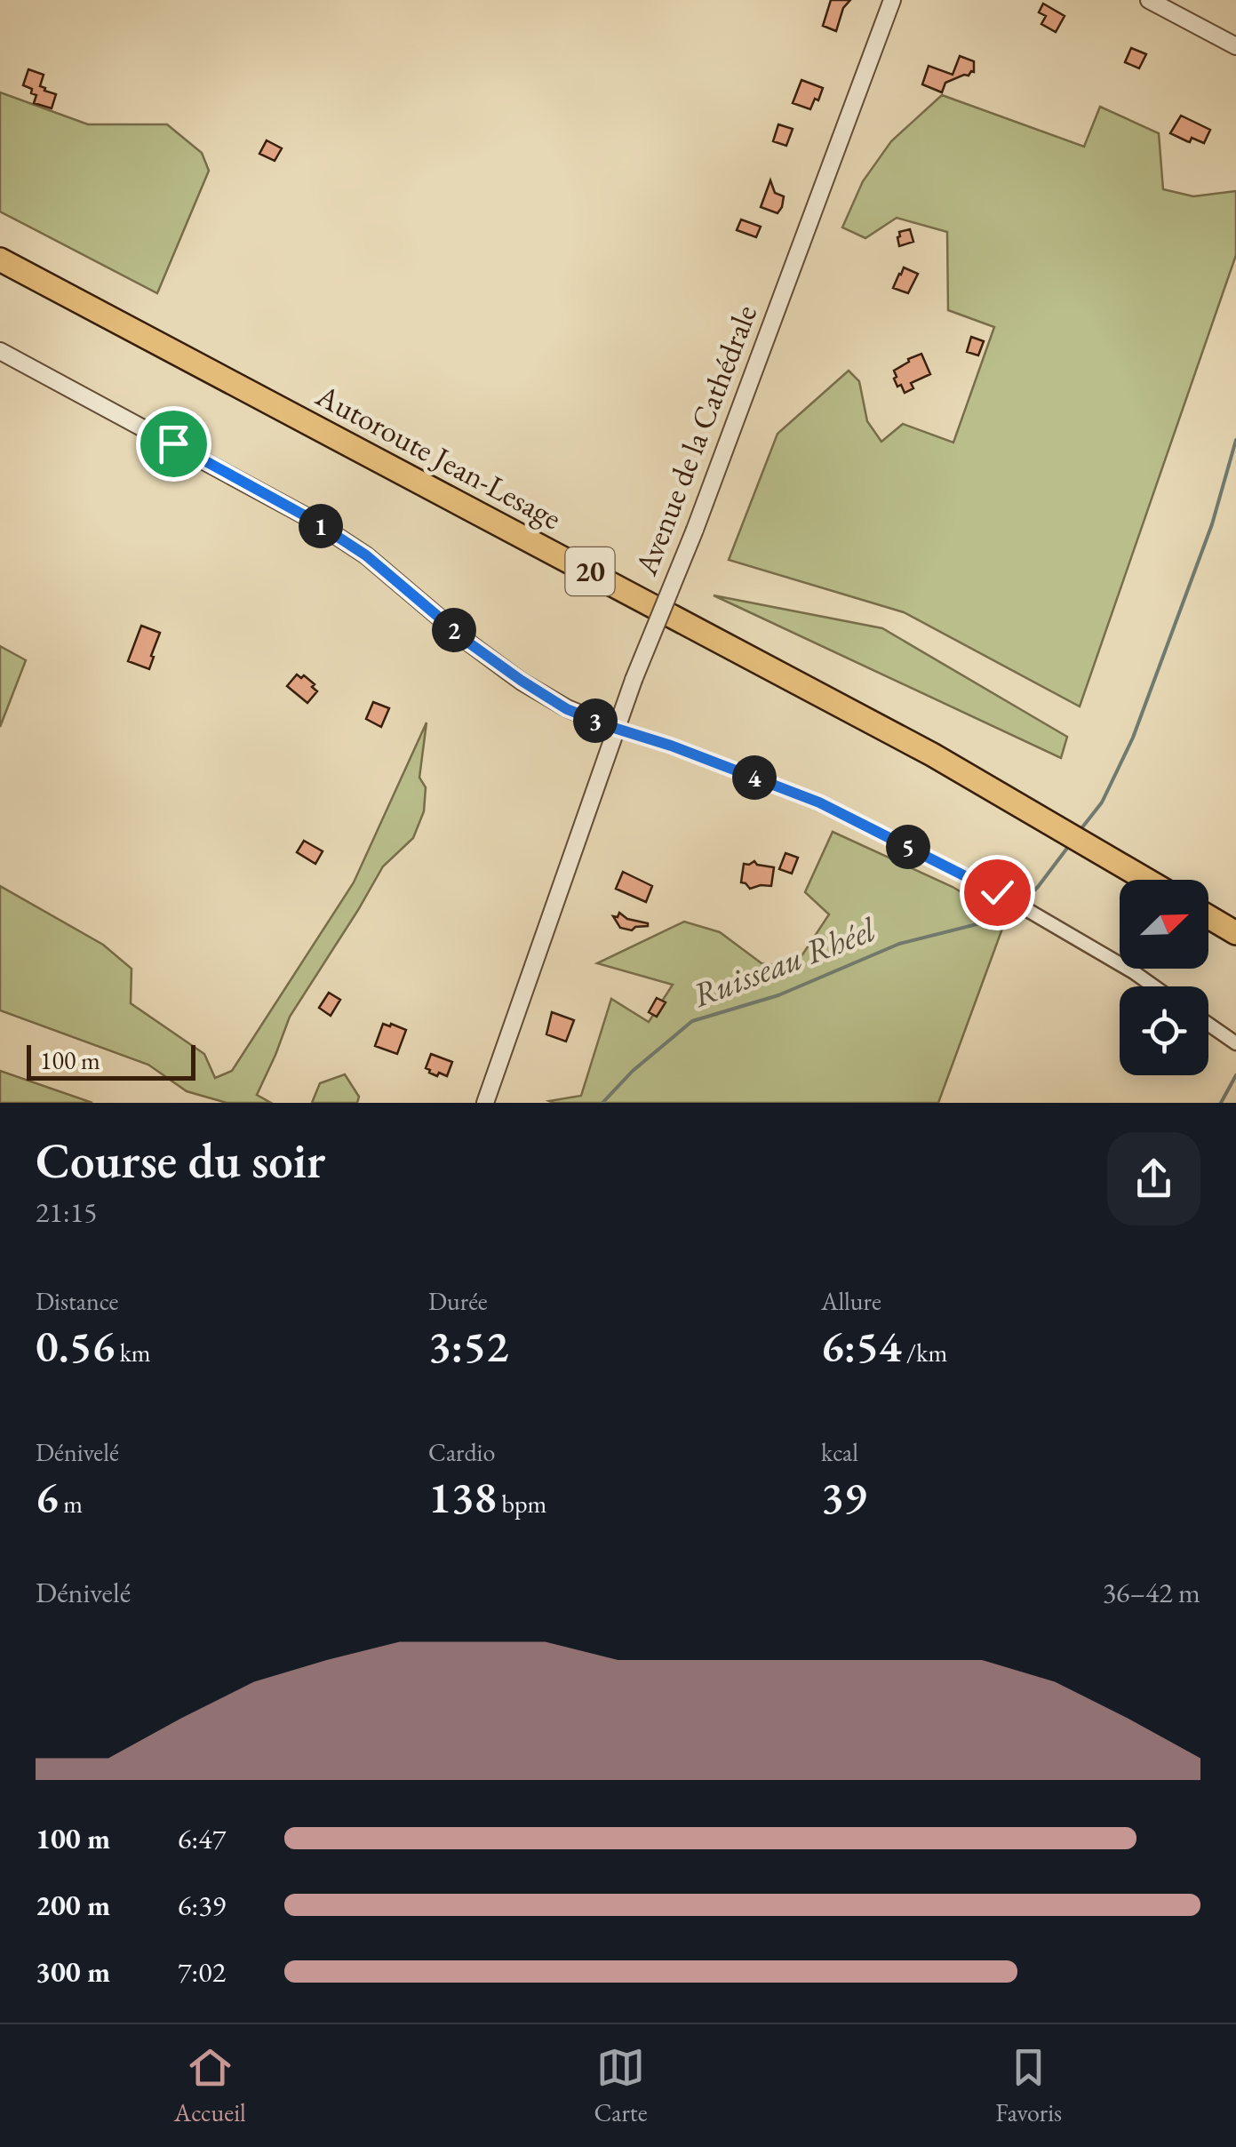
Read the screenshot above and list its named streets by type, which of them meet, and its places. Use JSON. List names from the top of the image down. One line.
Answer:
{"streets":{"highway":["Autoroute Jean-Lesage","20"],"street":["Avenue de la Cathédrale"]},"water":["Ruisseau Rhéel"],"scale_bar":"100 m","north":"top right","page":{"pins":["1","2","3","4","5"],"scale":"100 m","heading":["Course du soir","21:15"],"stats":[["Distance","0.56 km"],["Durée","3:52"],["Allure","6:54 /km"],["Dénivelé","6 m"],["Cardio","138 bpm"],["kcal","39"]],"chart":["Dénivelé","36–42 m"],"list":[{"name":"100 m","note":"6:47"},{"name":"200 m","note":"6:39"},{"name":"300 m","note":"7:02"}],"tabs":["Accueil","Carte","Favoris"]}}
